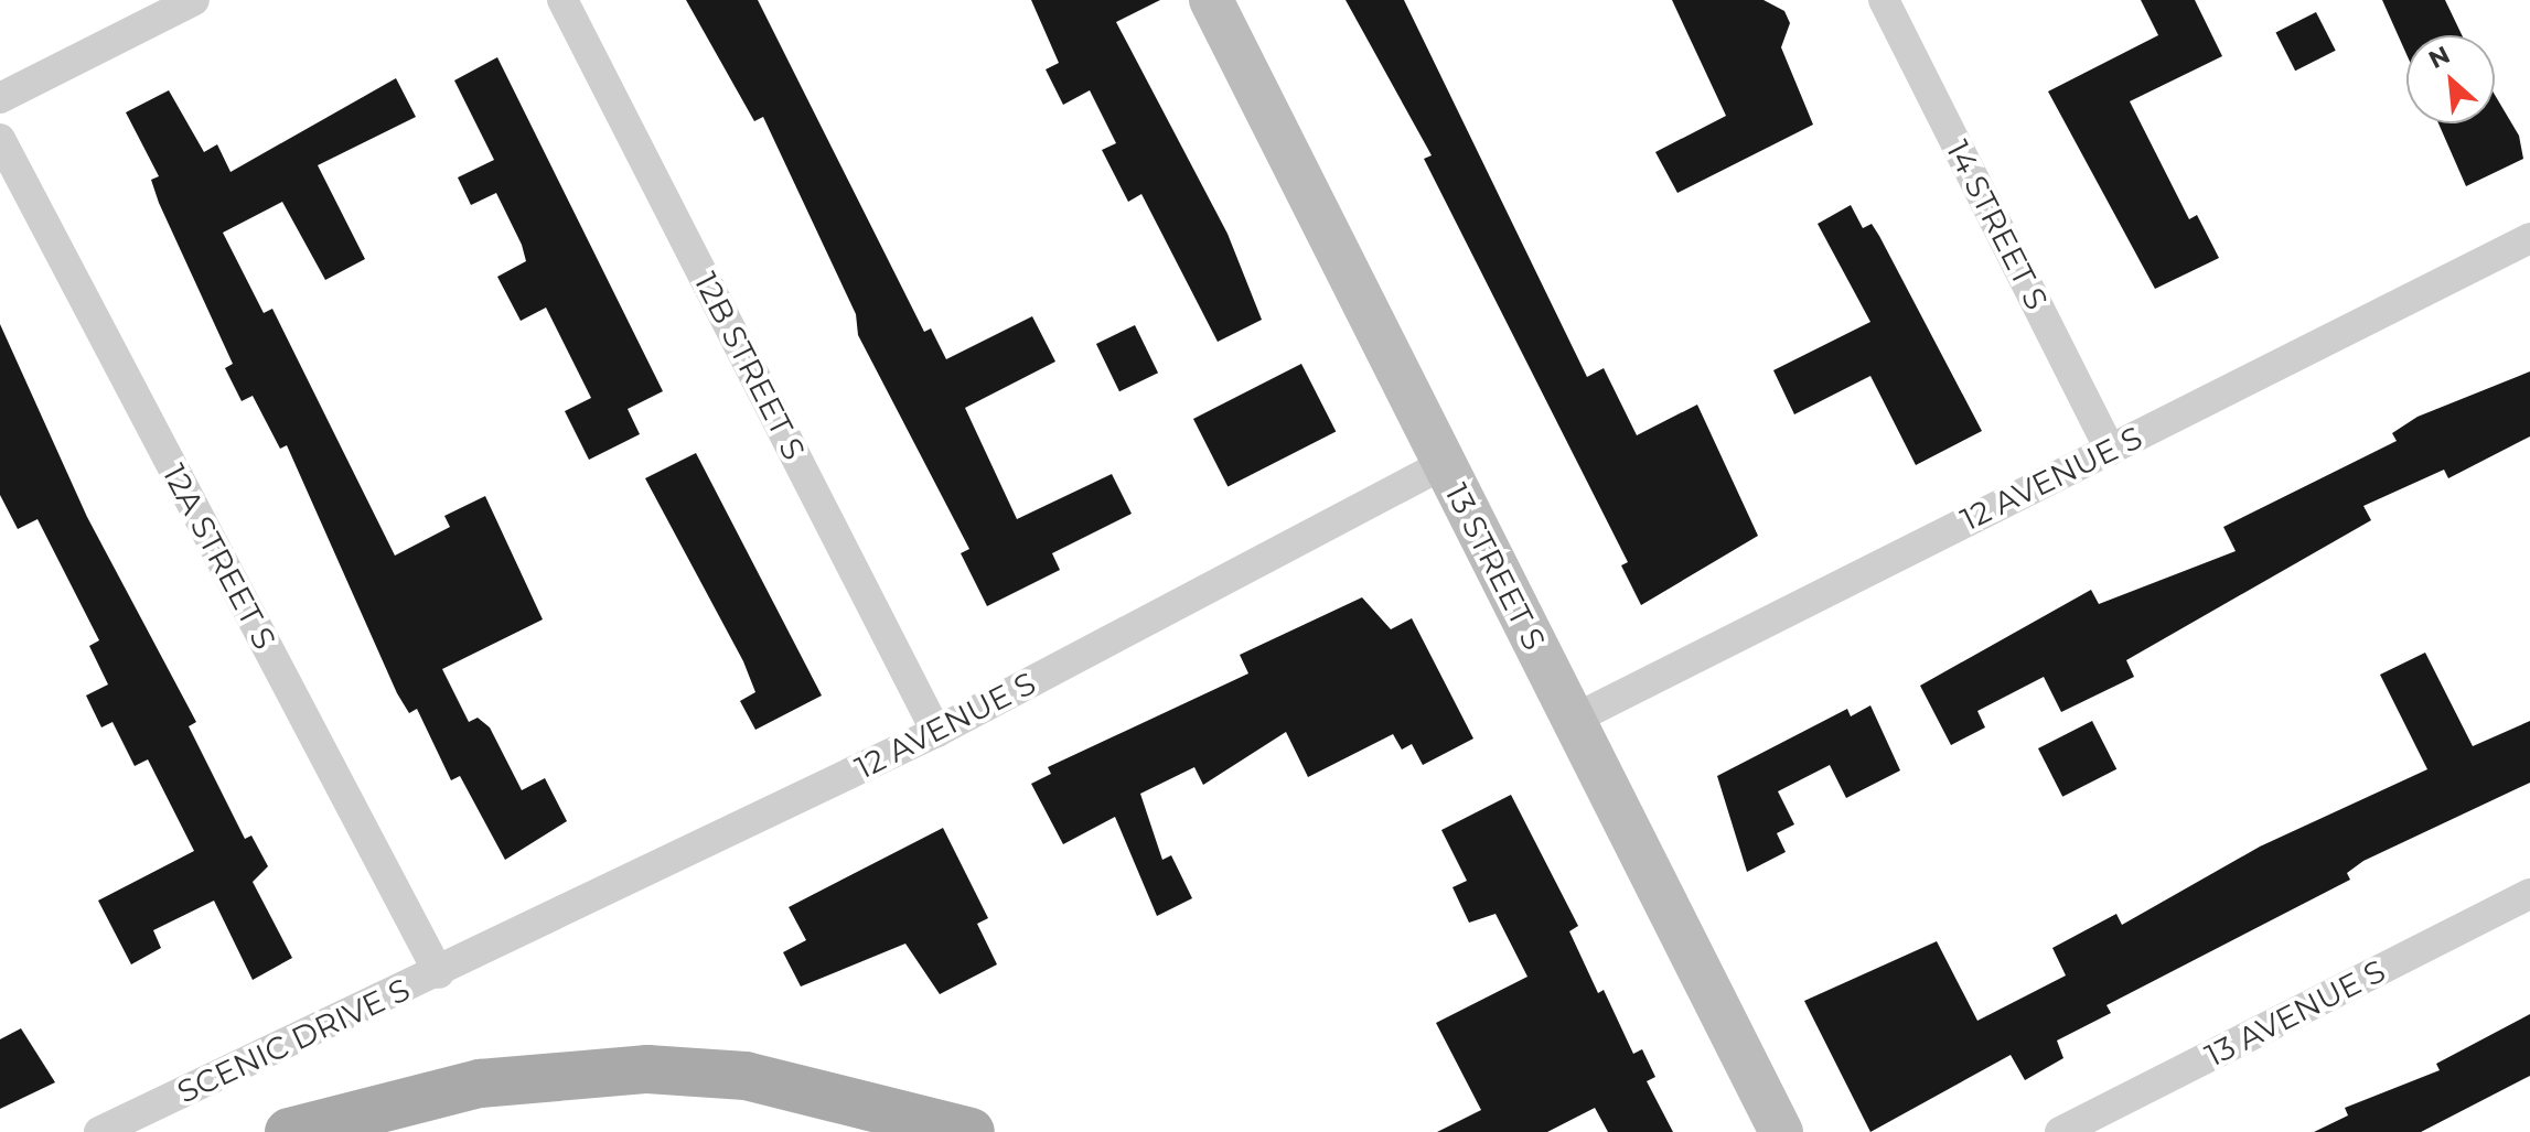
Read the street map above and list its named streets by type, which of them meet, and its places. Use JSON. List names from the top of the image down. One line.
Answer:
{"streets":{"street":["14 STREET S","12B STREET S","12 AVENUE S","12A STREET S","13 STREET S","13 AVENUE S","SCENIC DRIVE S"]},"crossings":[["14 STREET S","12 AVENUE S"],["12B STREET S","12 AVENUE S"],["12 AVENUE S","12A STREET S"],["12 AVENUE S","13 STREET S"],["12 AVENUE S","SCENIC DRIVE S"],["12A STREET S","SCENIC DRIVE S"]],"north":"top left"}
